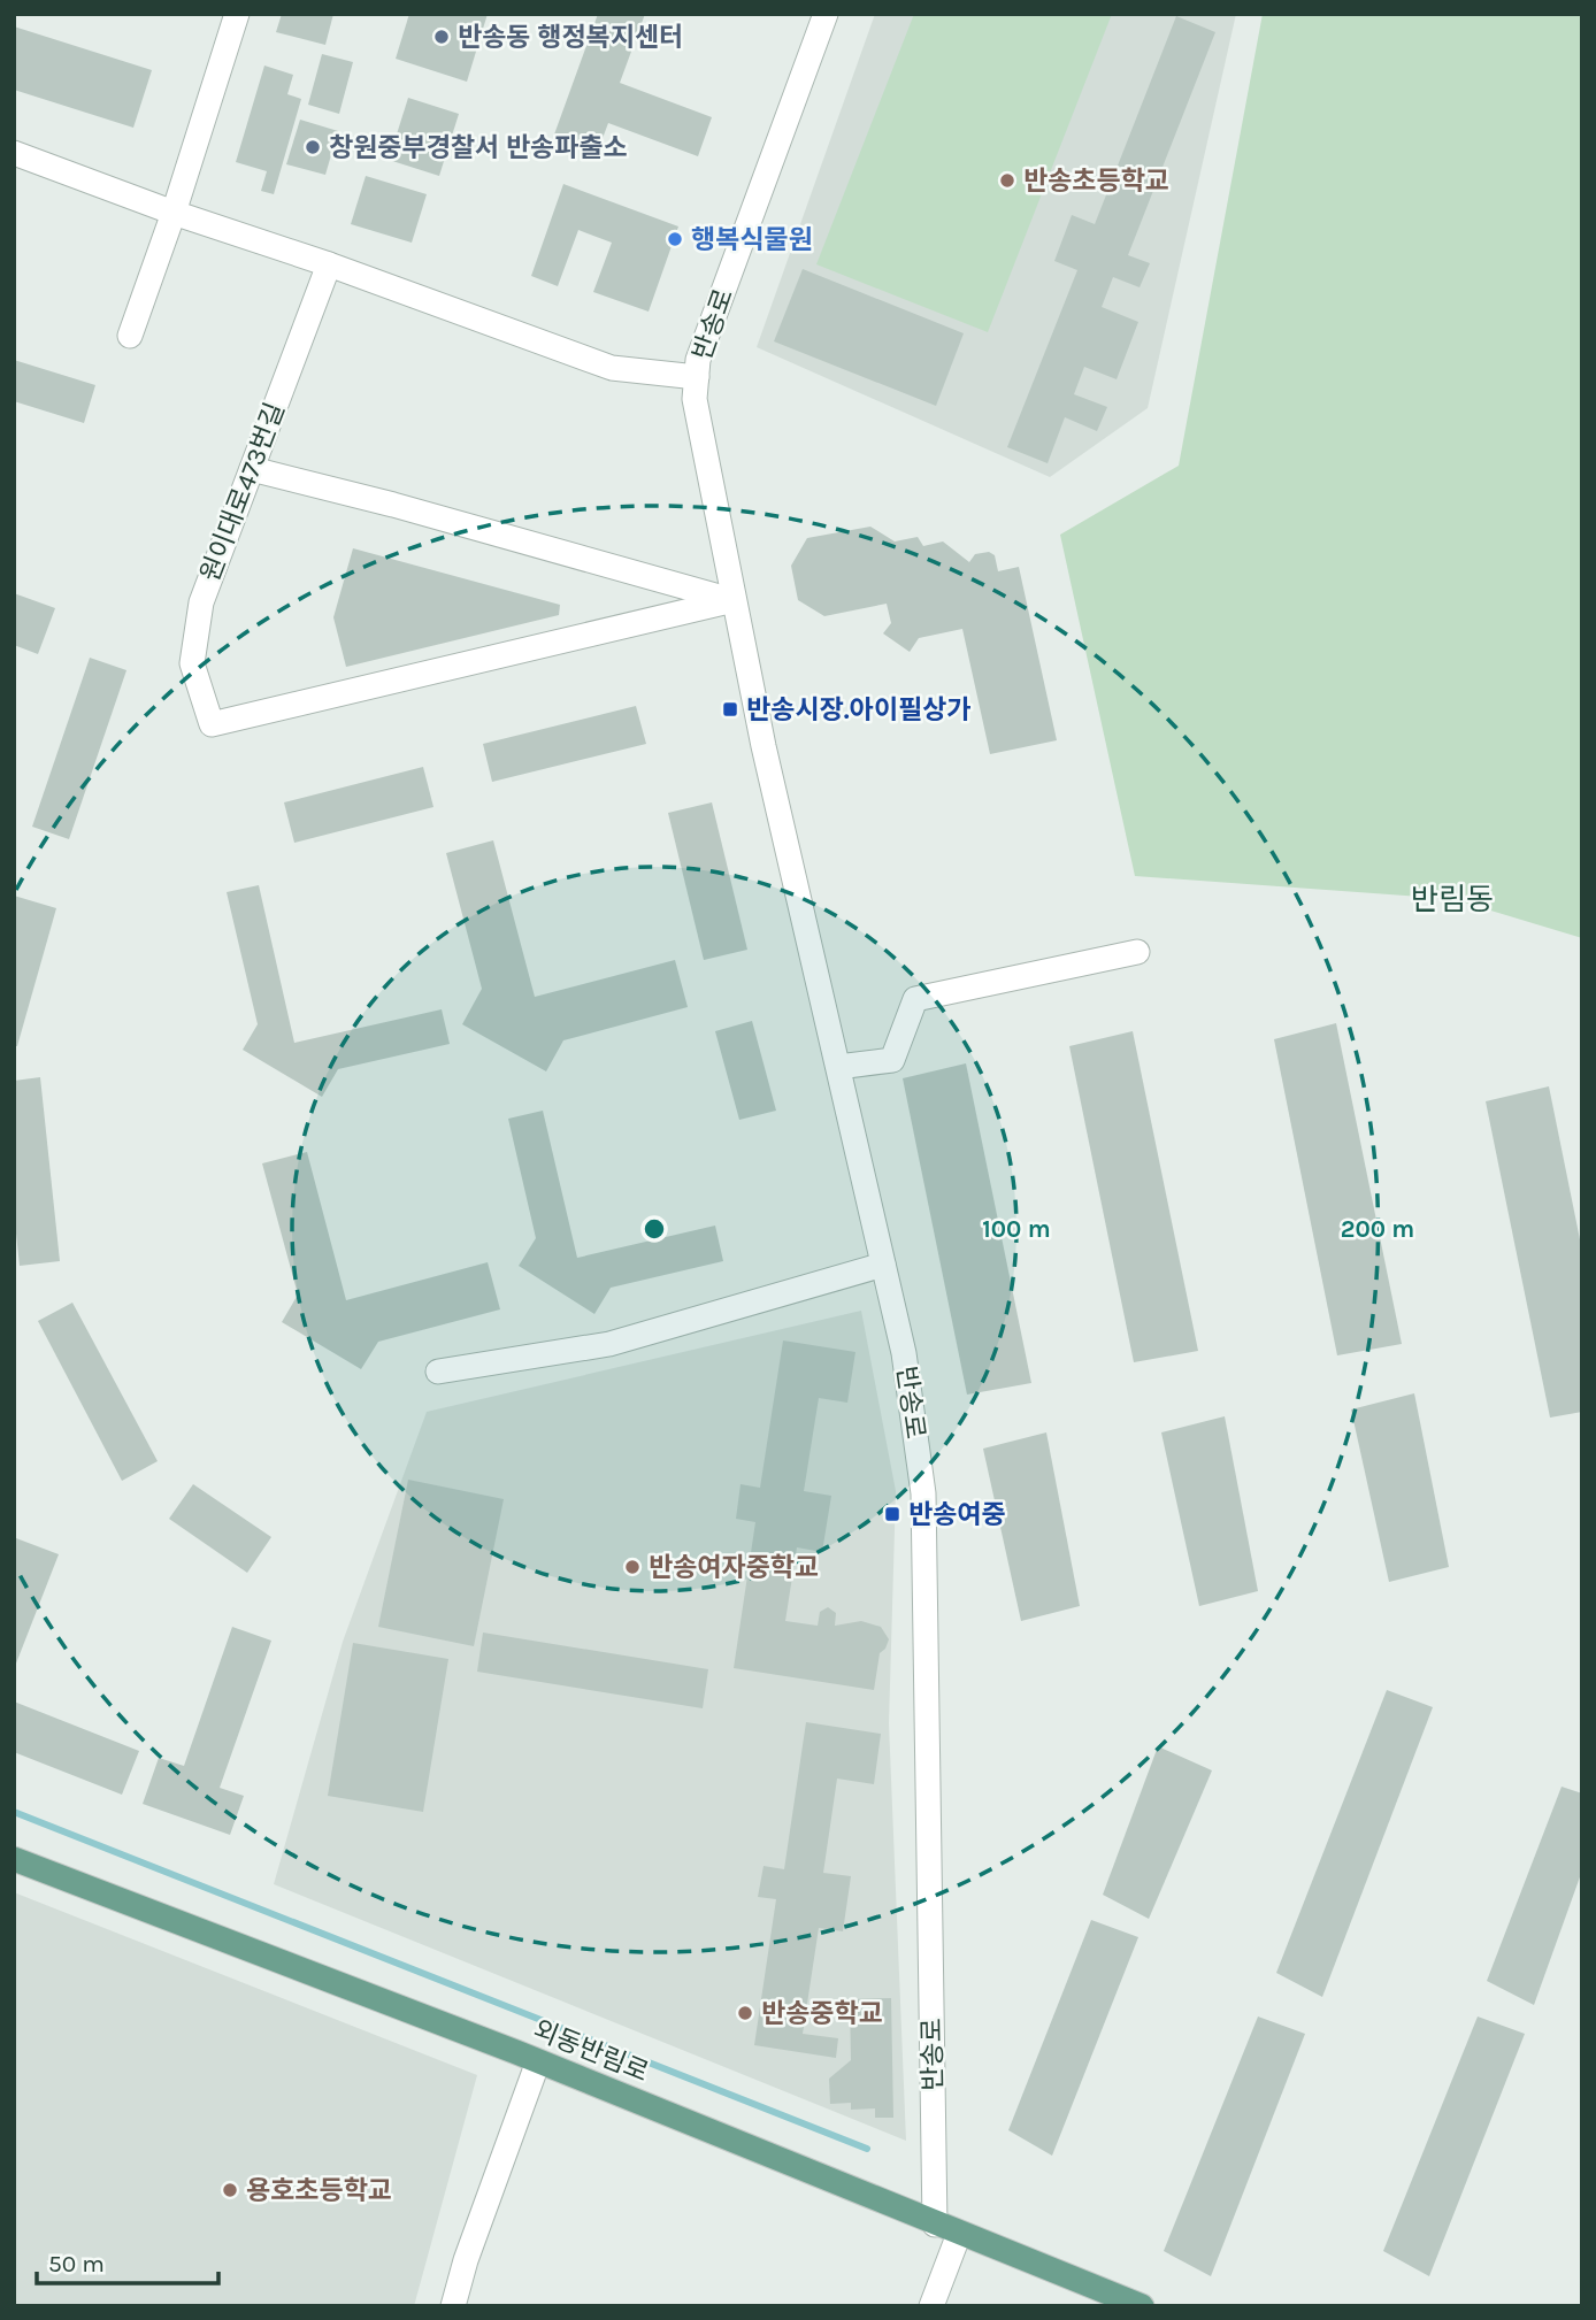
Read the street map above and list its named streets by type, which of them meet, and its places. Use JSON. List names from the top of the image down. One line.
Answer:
{"streets":{"main road":["외동반림로"],"street":["반송로","원이대로473번길"]},"crossings":[["반송로","원이대로473번길"],["반송로","외동반림로"]],"districts":["반림동"],"places":{"other":["반송동 행정복지센터","창원중부경찰서 반송파출소","반송초등학교","행복식물원","반송여자중학교","반송중학교","용호초등학교"],"transit":["반송시장.아이필상가","반송여중"]},"scale_bar":"50 m","rings":["100 m","200 m"]}
